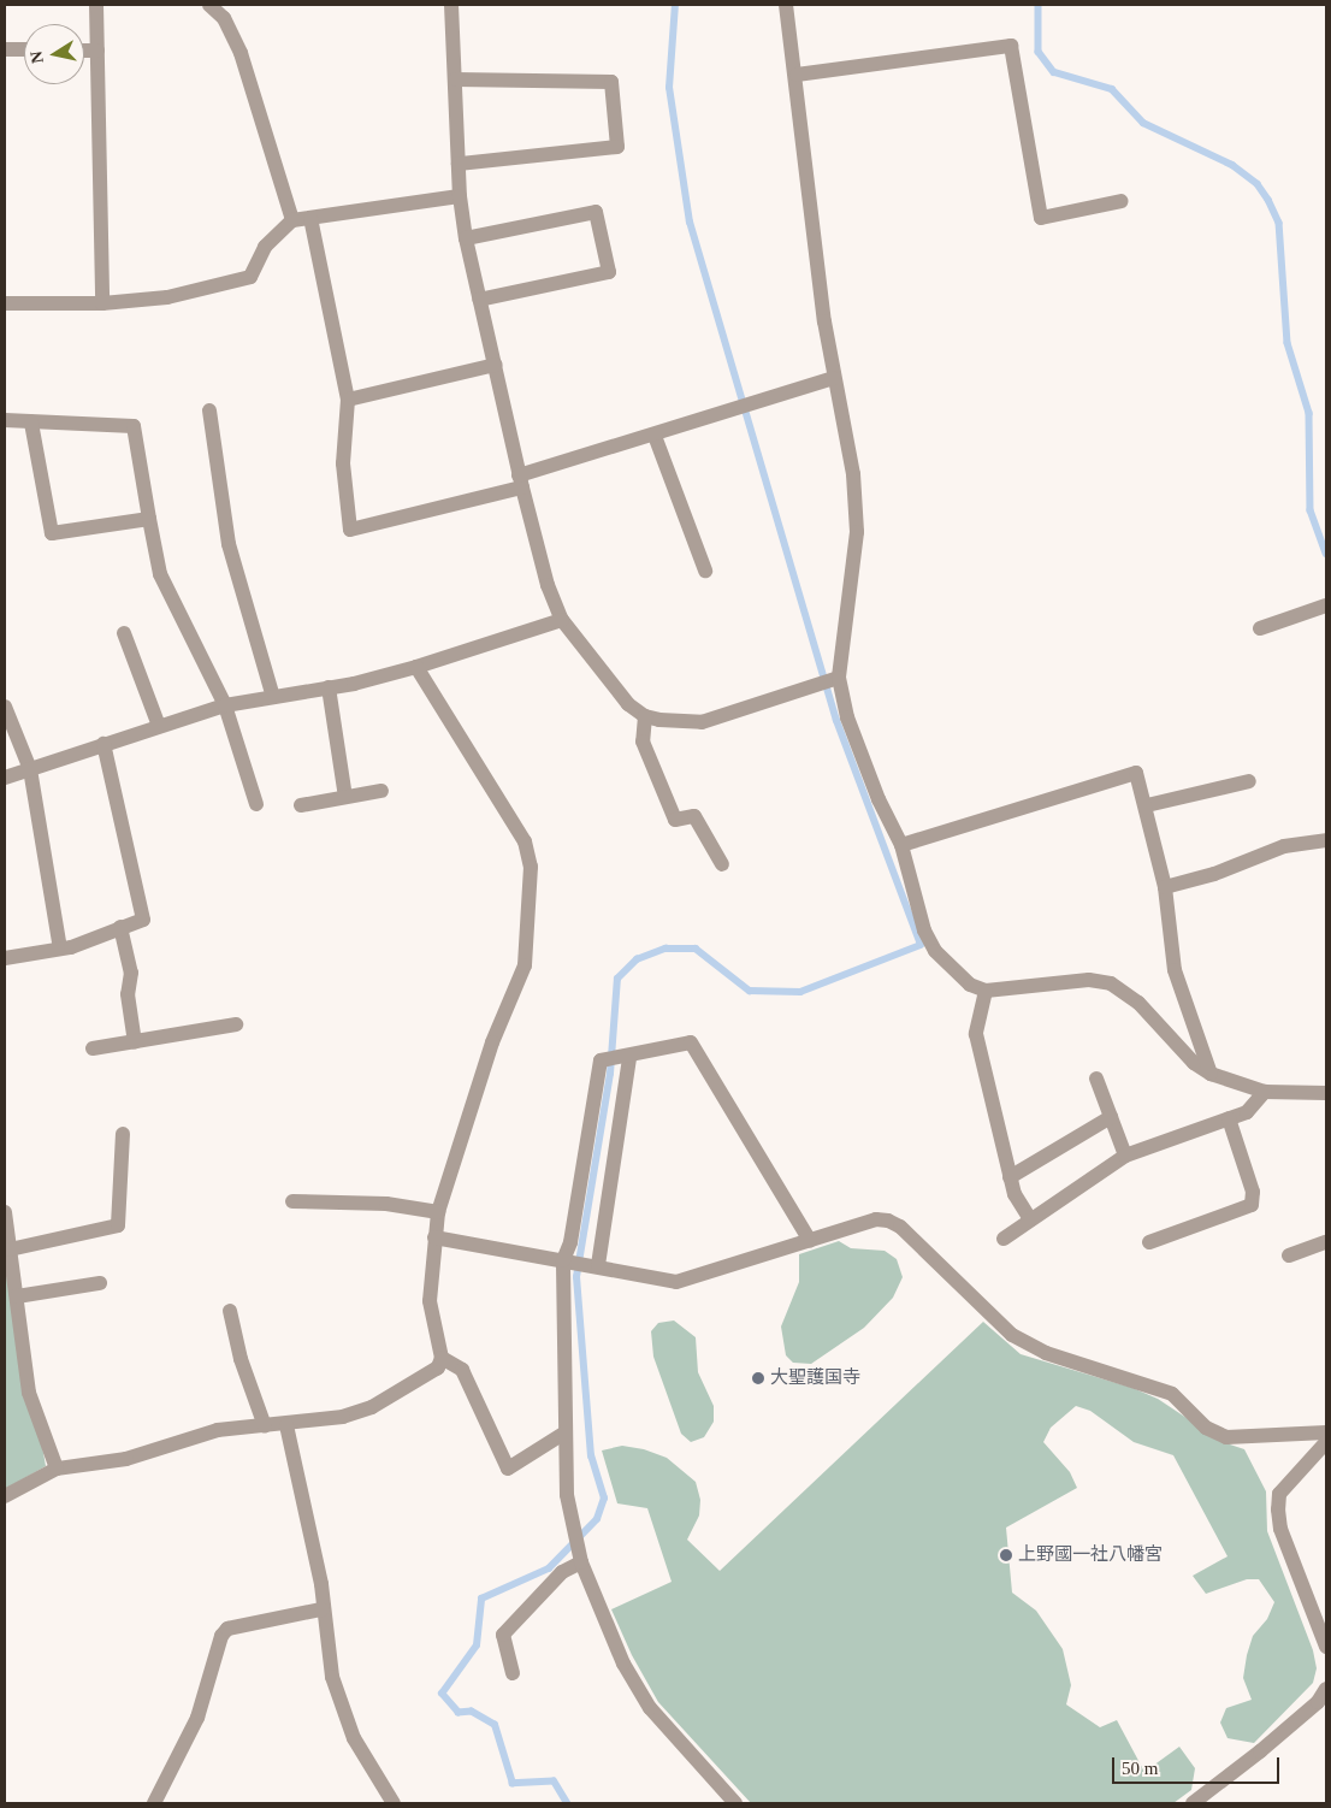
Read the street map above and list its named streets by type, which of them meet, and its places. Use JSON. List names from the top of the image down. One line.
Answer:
{"places":["大聖護国寺","上野國一社八幡宮"],"scale_bar":"50 m","north":"left"}
